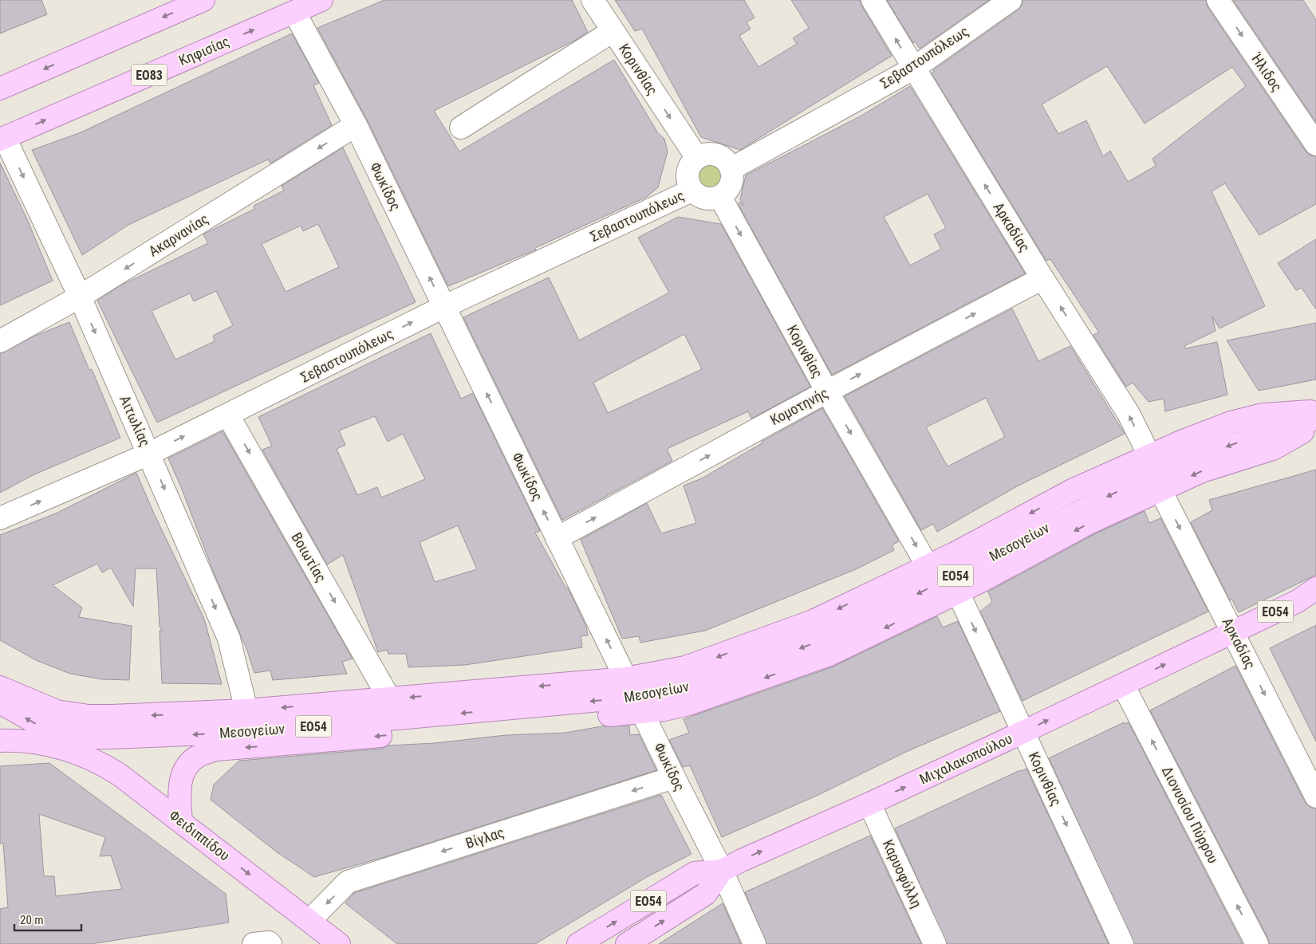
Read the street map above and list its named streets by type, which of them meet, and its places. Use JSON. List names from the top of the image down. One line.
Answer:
{"streets":{"main road":["Κηφισίας","ΕΟ83","Μεσογείων","ΕΟ54","Μιχαλακοπούλου","Φειδιππίδου"],"street":["Σεβαστουπόλεως","Κορινθίας","Ήλιδος","Φωκίδος","Αρκαδίας","Ακαρνανίας","Κομοτηνής","Αιτωλίας","Βοιωτίας","Διονυσίου Πύρρου","Βίγλας","Καρυοφύλλη"]},"crossings":[["Κηφισίας","Φωκίδος"],["Κηφισίας","Αιτωλίας"],["Σεβαστουπόλεως","Κορινθίας"],["Σεβαστουπόλεως","Φωκίδος"],["Σεβαστουπόλεως","Αρκαδίας"],["Σεβαστουπόλεως","Αιτωλίας"],["Σεβαστουπόλεως","Βοιωτίας"],["Κορινθίας","Κομοτηνής"],["Κορινθίας","Μεσογείων"],["Κορινθίας","Μιχαλακοπούλου"],["Φωκίδος","Ακαρνανίας"],["Φωκίδος","Κομοτηνής"],["Φωκίδος","Μεσογείων"],["Φωκίδος","ΕΟ54"],["Φωκίδος","Μιχαλακοπούλου"],["Φωκίδος","Βίγλας"],["Αρκαδίας","Κομοτηνής"],["Αρκαδίας","Μεσογείων"],["Αρκαδίας","Μιχαλακοπούλου"],["Ακαρνανίας","Αιτωλίας"],["Αιτωλίας","Μεσογείων"],["Μεσογείων","Βοιωτίας"],["Μεσογείων","ΕΟ54"],["Μεσογείων","Φειδιππίδου"],["ΕΟ54","Μιχαλακοπούλου"],["Μιχαλακοπούλου","Διονυσίου Πύρρου"],["Μιχαλακοπούλου","Καρυοφύλλη"],["Φειδιππίδου","Βίγλας"]],"one_way":["Σεβαστουπόλεως","Κορινθίας","Ήλιδος","Φωκίδος","Ακαρνανίας","Κομοτηνής","Αιτωλίας","Μεσογείων","Βοιωτίας","Μιχαλακοπούλου","Διονυσίου Πύρρου","Φειδιππίδου","Βίγλας"],"scale_bar":"20 m"}
